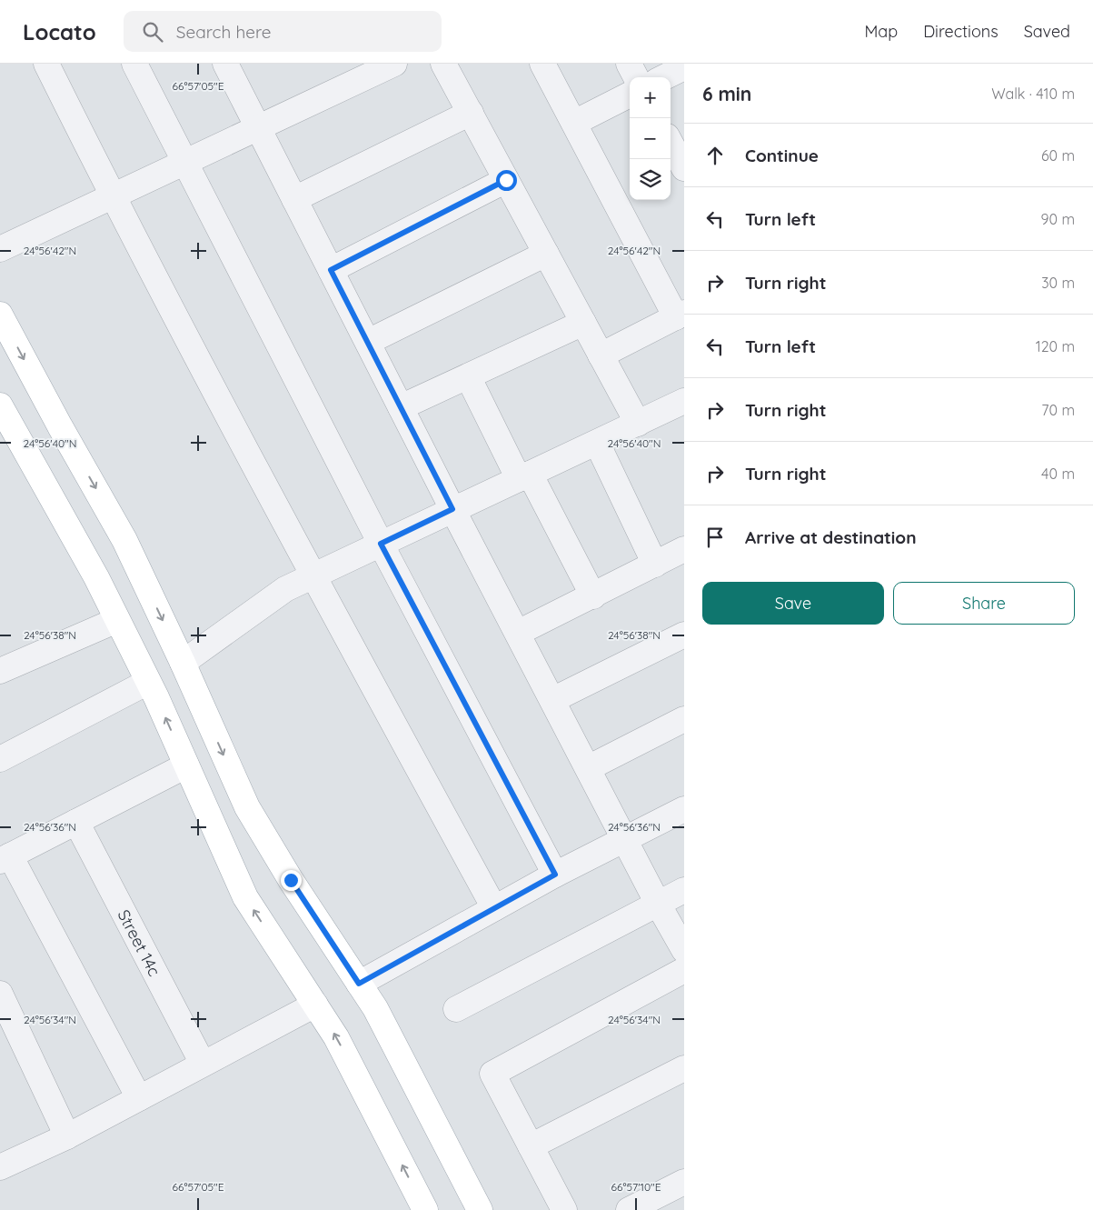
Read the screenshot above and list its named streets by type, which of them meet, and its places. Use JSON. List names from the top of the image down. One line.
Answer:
{"streets":{"street":["Street 14c"]},"page":{"header":"Locato","search":"Search here","nav":["Map","Directions","Saved"],"heading":["6 min","Walk · 410 m"],"map_buttons":["+","−"],"list":[["Continue","60 m"],["Turn left","90 m"],["Turn right","30 m"],["Turn left","120 m"],["Turn right","70 m"],["Turn right","40 m"],"Arrive at destination"],"buttons":["Save","Share"]},"coordinates":["66°57'05\"E","24°56'42\"N","24°56'40\"N","24°56'38\"N","24°56'36\"N","24°56'34\"N","66°57'10\"E"]}
